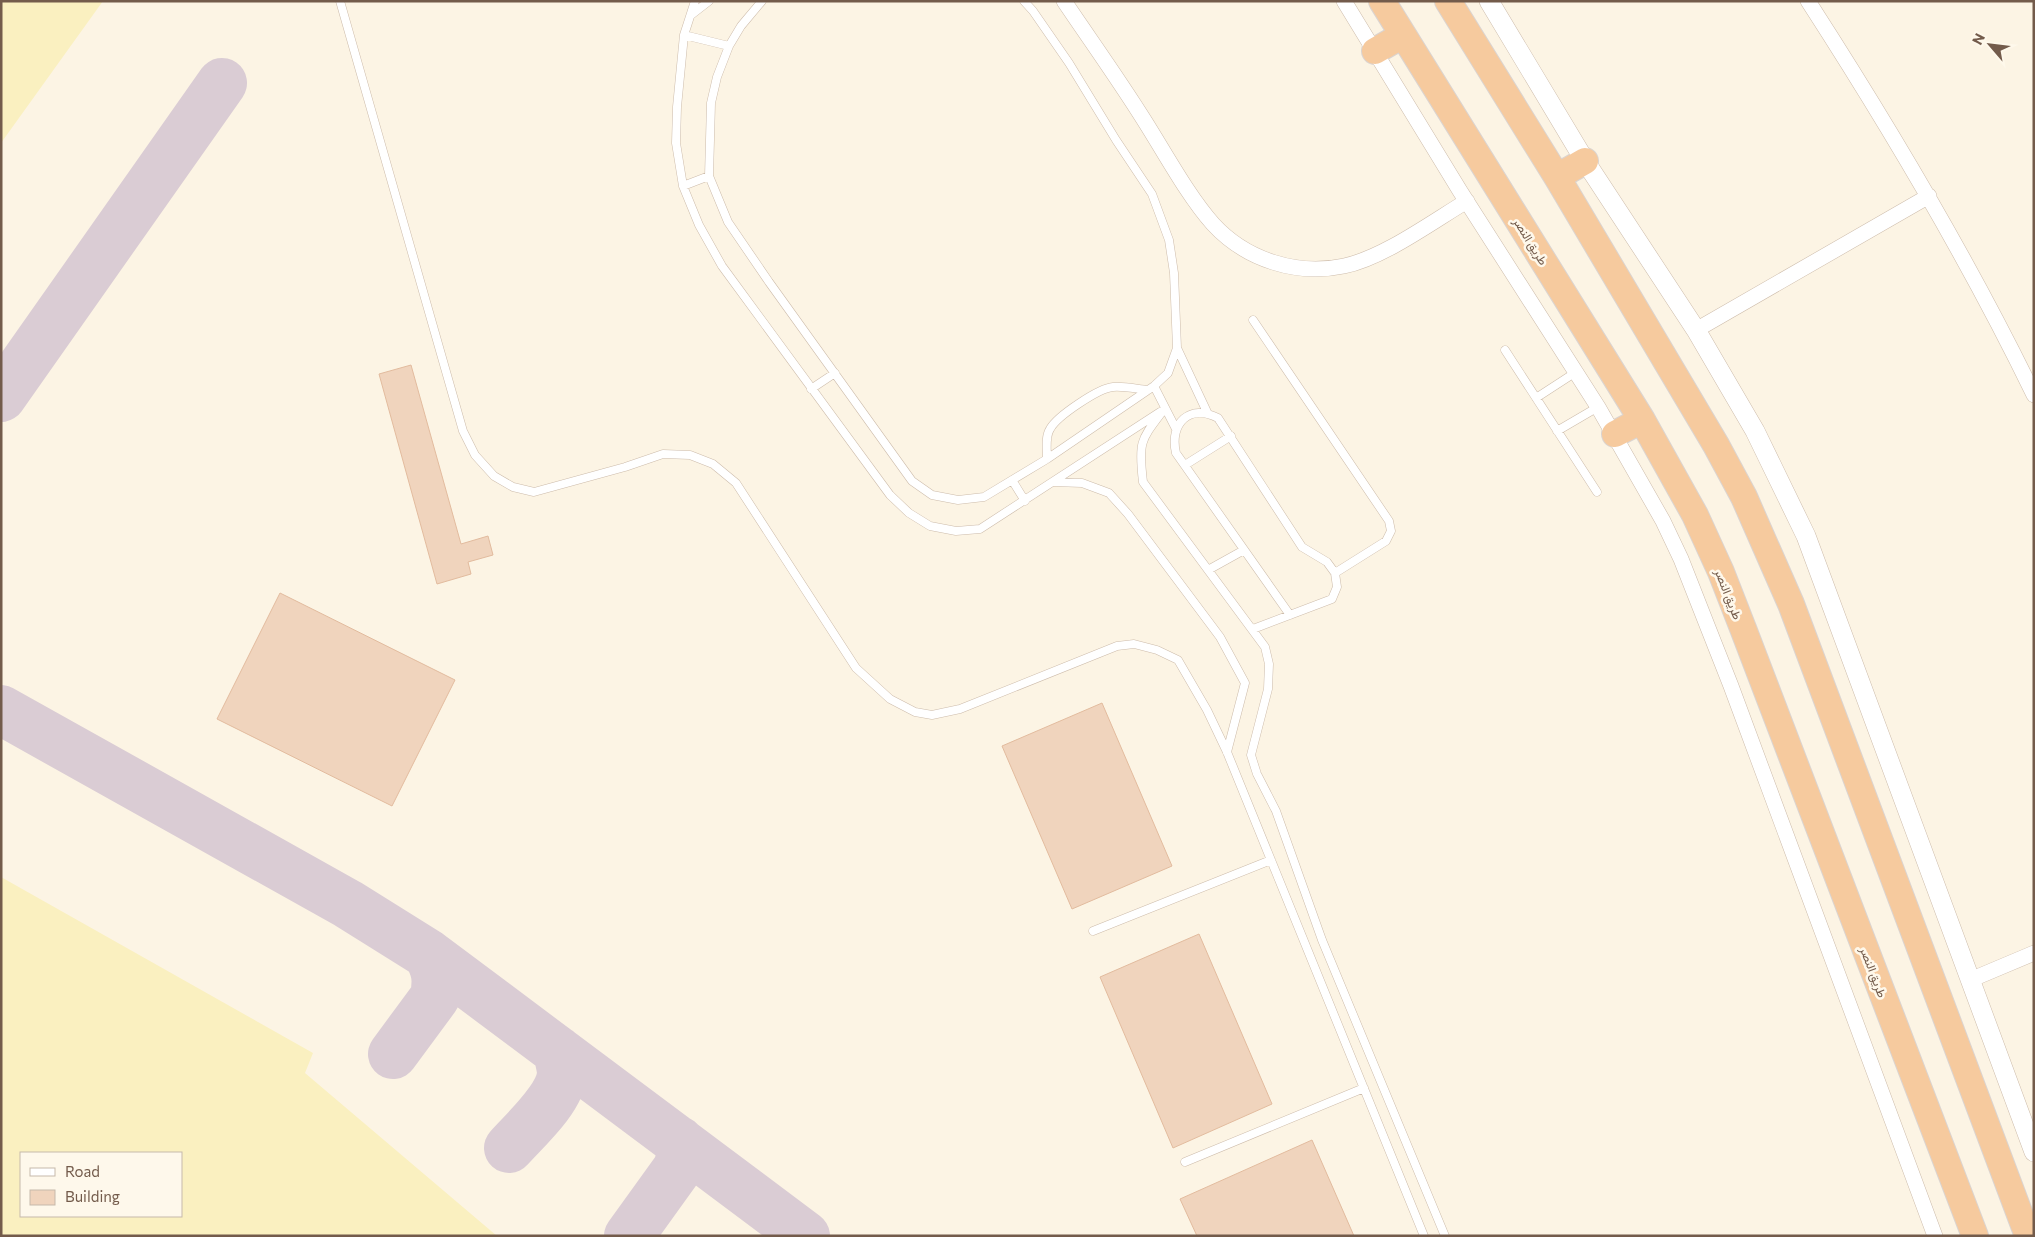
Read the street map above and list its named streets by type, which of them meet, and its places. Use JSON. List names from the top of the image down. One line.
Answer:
{"streets":{"highway":["طريق النصر"]},"legend":["Road","Building"],"north":"top left"}
